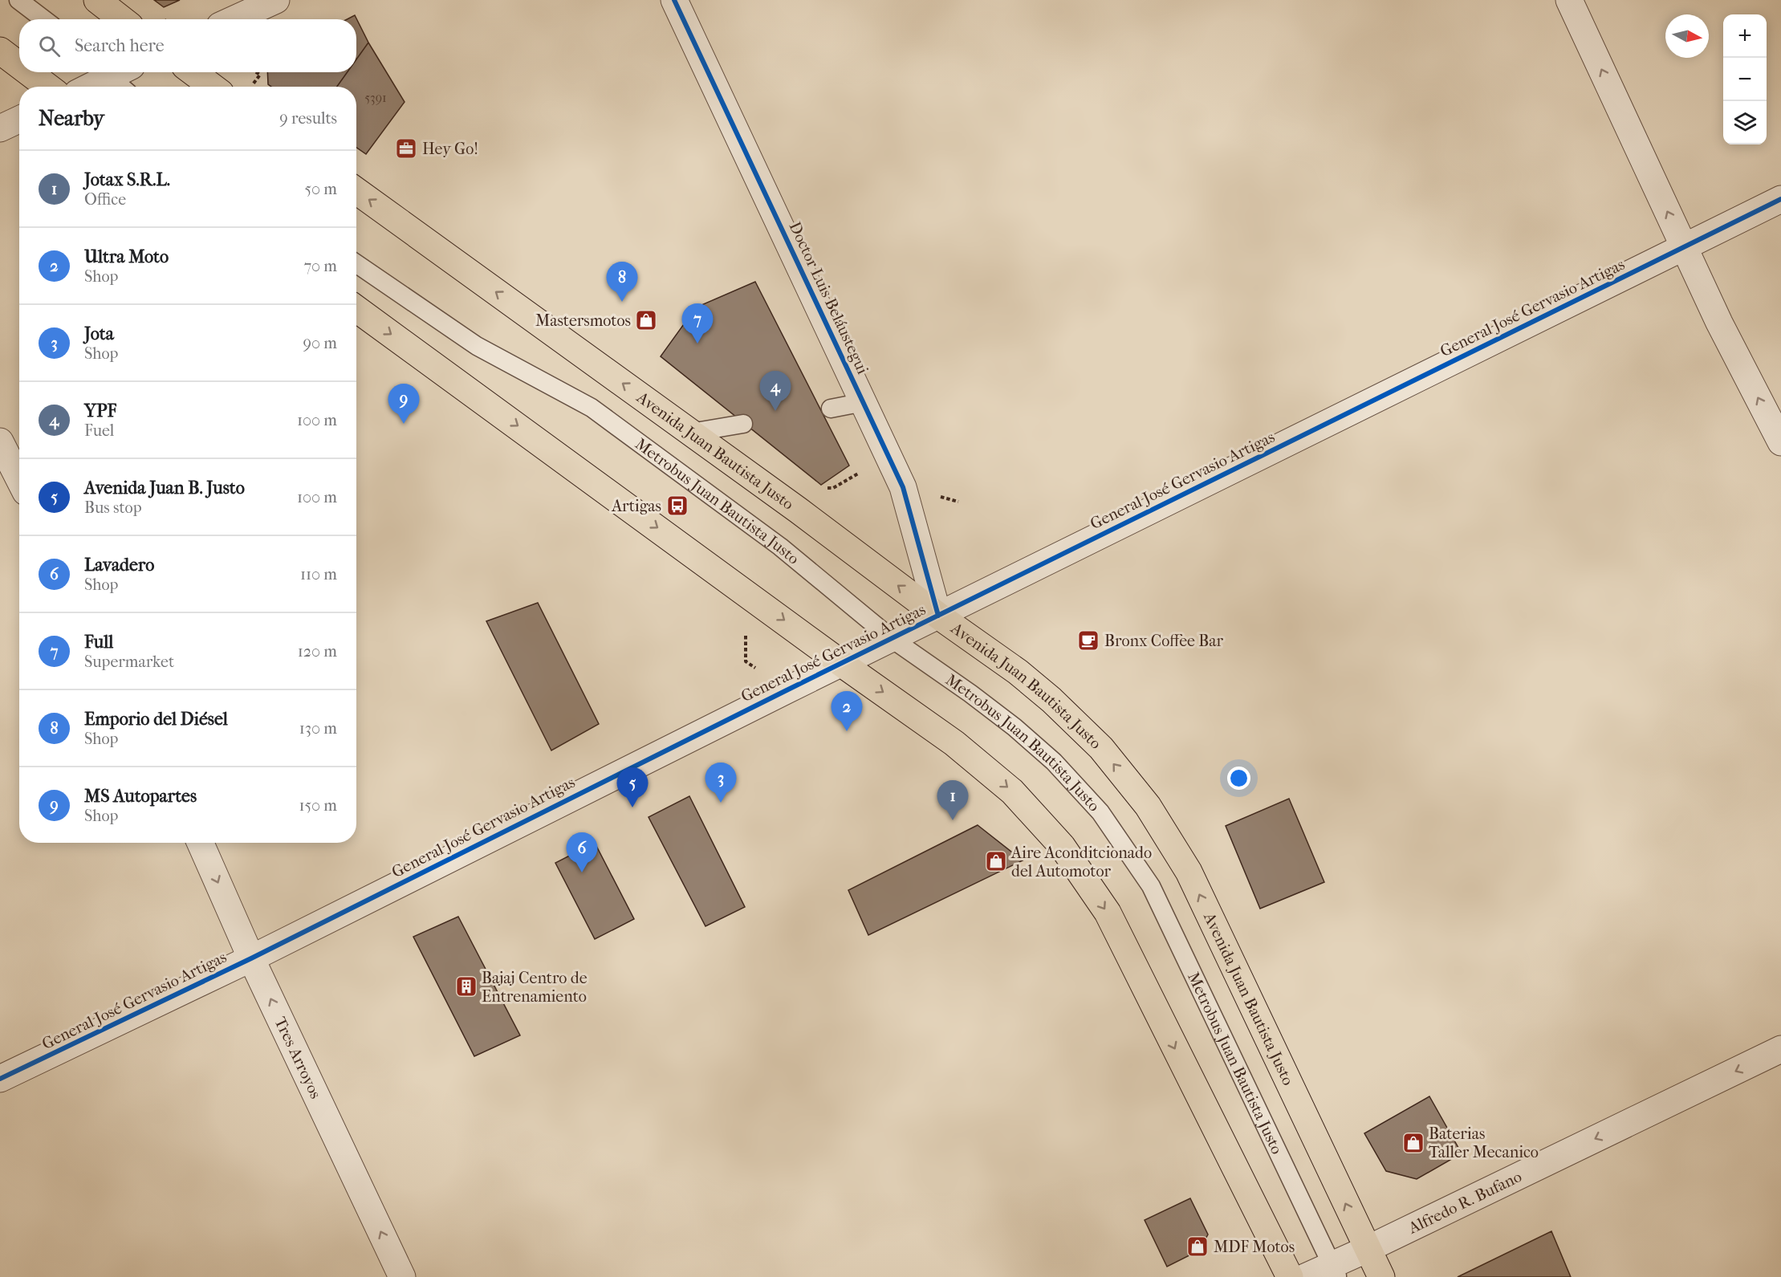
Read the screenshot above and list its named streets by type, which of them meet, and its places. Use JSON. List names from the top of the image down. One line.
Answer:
{"streets":{"main road":["Avenida Juan Bautista Justo"],"street":["Doctor Luis Beláustegui","General José Gervasio Artigas","Tres Arroyos","Alfredo R. Bufano"],"lane":["Metrobus Juan Bautista Justo"]},"crossings":[["Doctor Luis Beláustegui","General José Gervasio Artigas"],["Doctor Luis Beláustegui","Avenida Juan Bautista Justo"],["General José Gervasio Artigas","Avenida Juan Bautista Justo"],["General José Gervasio Artigas","Metrobus Juan Bautista Justo"],["General José Gervasio Artigas","Tres Arroyos"],["Avenida Juan Bautista Justo","Alfredo R. Bufano"],["Metrobus Juan Bautista Justo","Alfredo R. Bufano"]],"one_way":["Alfredo R. Bufano"],"places":{"office":["Hey Go!"],"shop":["Mastersmotos","Aire Aconditcionado del Automotor","Baterias Taller Mecanico","MDF Motos"],"bus stop":["Artigas"],"cafe":["Bronx Coffee Bar"],"building":["Bajaj Centro de Entrenamiento"]},"house_numbers":["5391"],"north":"right","page":{"map_buttons":["+","−"],"search":"Search here","heading":["Nearby","9 results"],"list":[{"mark":"1","name":"Jotax S.R.L.","note":"Office","value":"50 m"},{"mark":"2","name":"Ultra Moto","note":"Shop","value":"70 m"},{"mark":"3","name":"Jota","note":"Shop","value":"90 m"},{"mark":"4","name":"YPF","note":"Fuel","value":"100 m"},{"mark":"5","name":"Avenida Juan B. Justo","note":"Bus stop","value":"100 m"},{"mark":"6","name":"Lavadero","note":"Shop","value":"110 m"},{"mark":"7","name":"Full","note":"Supermarket","value":"120 m"},{"mark":"8","name":"Emporio del Diésel","note":"Shop","value":"130 m"},{"mark":"9","name":"MS Autopartes","note":"Shop","value":"150 m"}],"pins":["8","7","4","9","2","3","5","1","6"]}}
